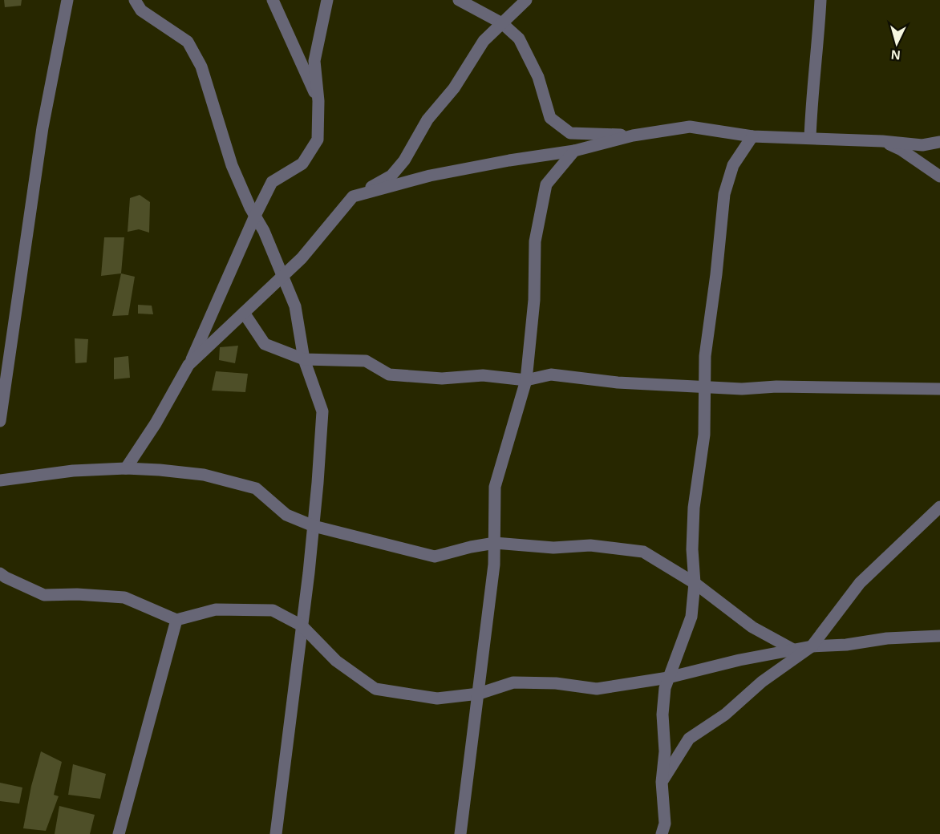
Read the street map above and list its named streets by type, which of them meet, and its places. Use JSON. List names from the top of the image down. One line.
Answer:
{"north":"bottom"}
